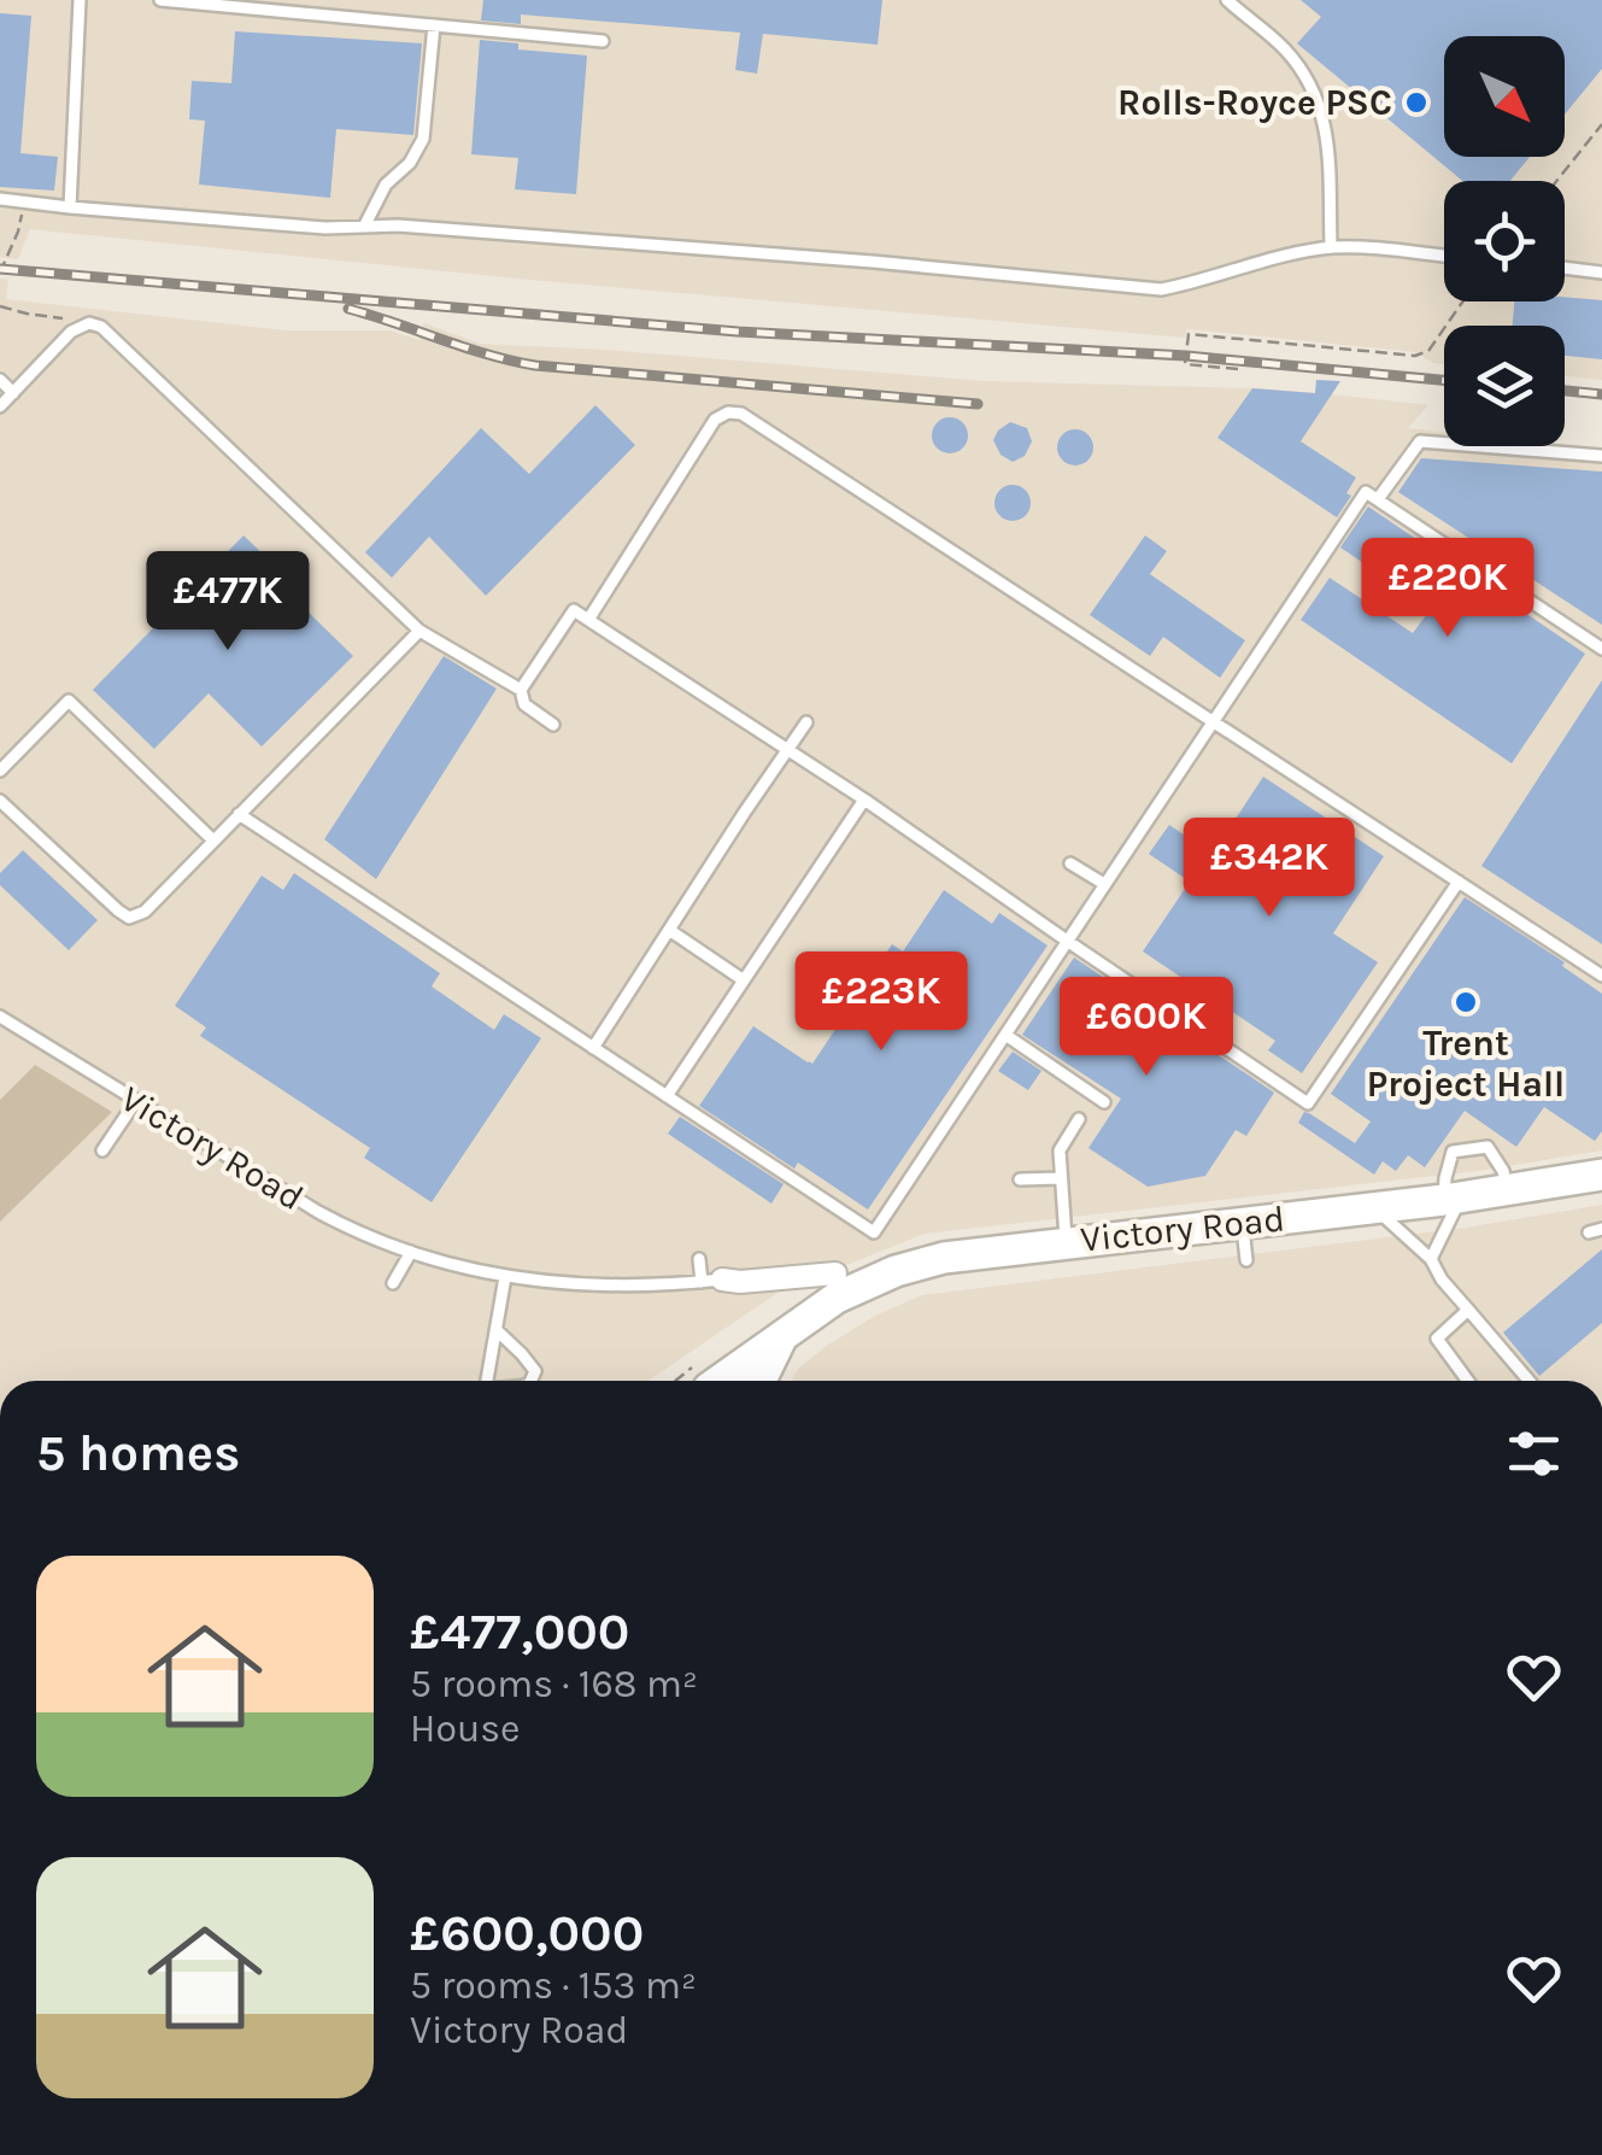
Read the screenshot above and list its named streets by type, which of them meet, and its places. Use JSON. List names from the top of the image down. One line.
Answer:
{"streets":{"street":["Victory Road"]},"places":["Rolls-Royce PSC","Trent Project Hall"],"north":"bottom right","page":{"price":["£220K","£477K","£342K","£223K","£600K"],"heading":"5 homes","list":[{"name":"£477,000","note":"5 rooms · 168 m² · House"},{"name":"£600,000","note":"5 rooms · 153 m² · Victory Road"}]}}
